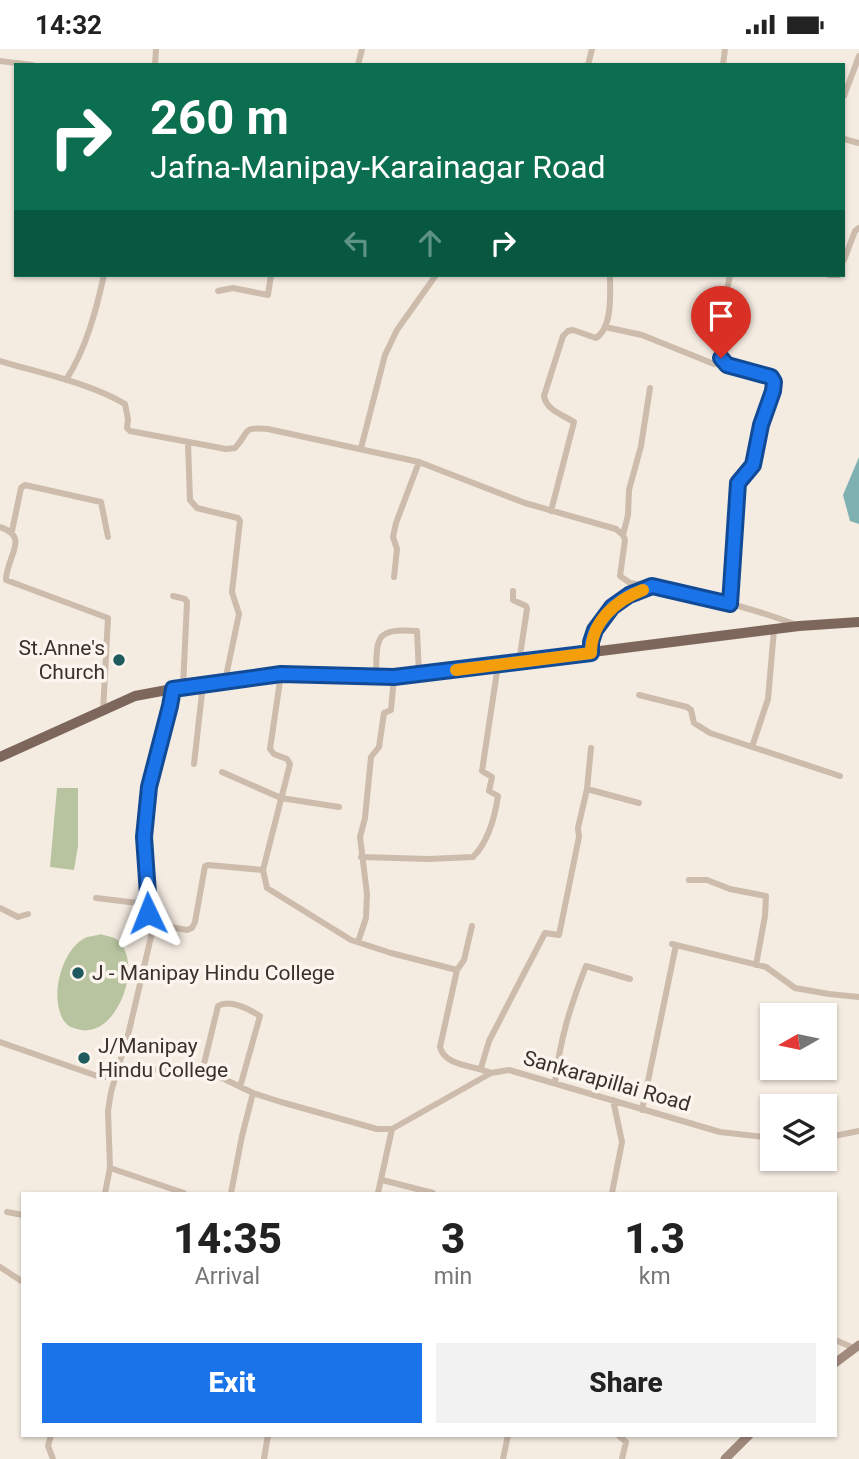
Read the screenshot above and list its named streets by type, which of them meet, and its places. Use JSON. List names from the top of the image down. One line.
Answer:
{"streets":{"street":["Sankarapillai Road"]},"places":["St.Anne's Church","J - Manipay Hindu College","J/Manipay Hindu College"],"north":"left","page":{"status":"14:32","turn":["260 m","Jafna-Manipay-Karainagar Road"],"eta":["14:35","Arrival","3","min","1.3","km"],"buttons":["Exit","Share"]}}
